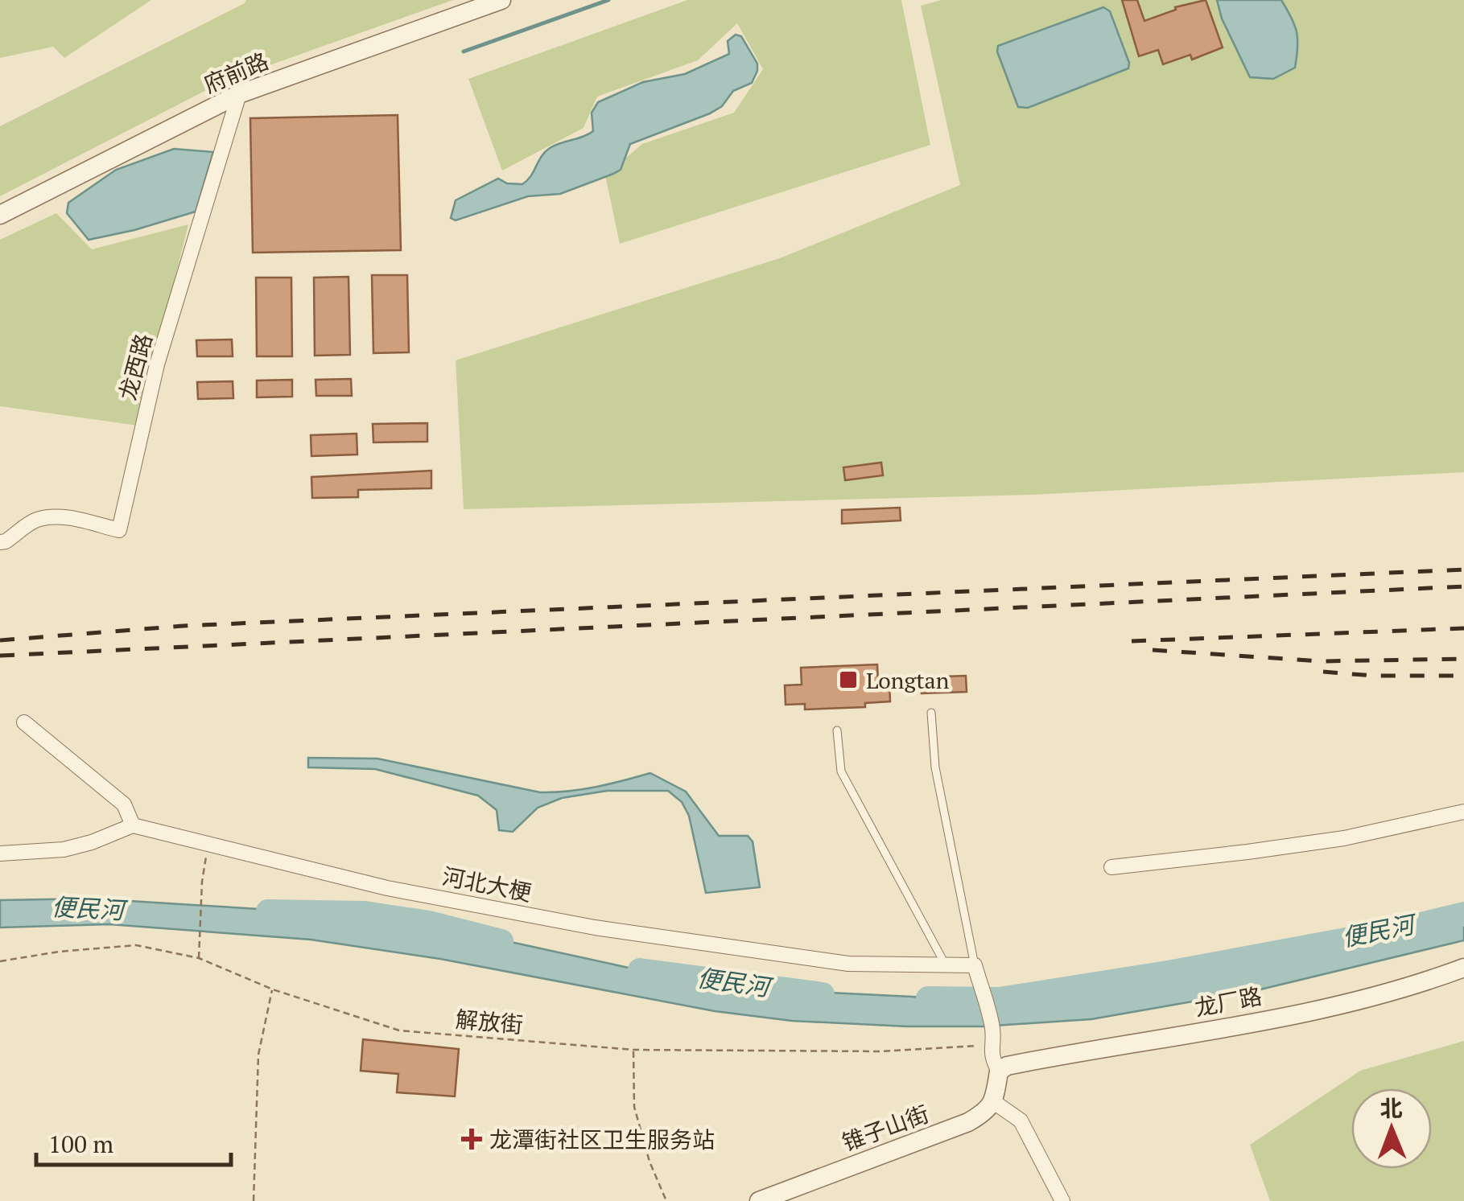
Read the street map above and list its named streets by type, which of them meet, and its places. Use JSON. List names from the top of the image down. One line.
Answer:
{"streets":{"street":["府前路","龙西路","河北大梗","龙厂路","锥子山街"],"path":["解放街"]},"crossings":[["府前路","龙西路"]],"water":["便民河"],"places":{"transit":["Longtan"],"health":["龙潭街社区卫生服务站"]},"scale_bar":"100 m","north":"top"}
